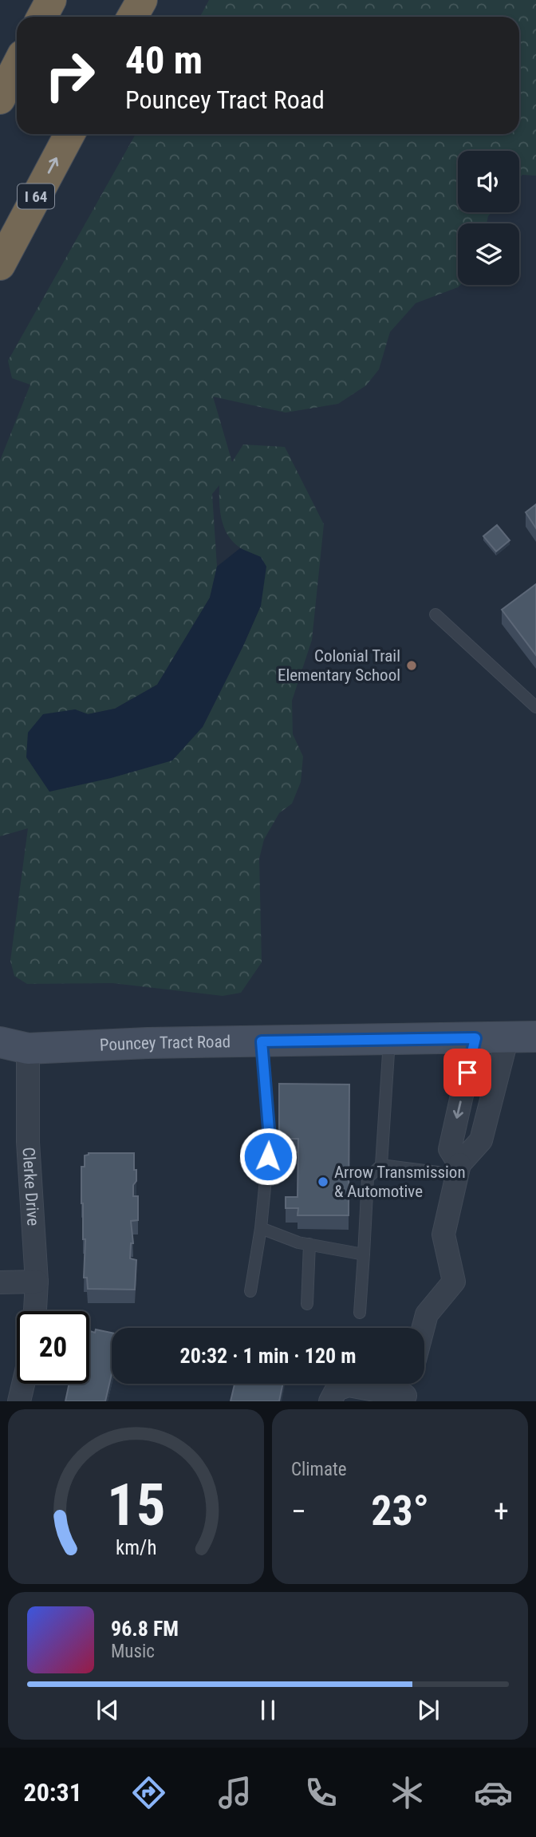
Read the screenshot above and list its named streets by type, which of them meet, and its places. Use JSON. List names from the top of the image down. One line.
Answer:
{"streets":{"highway":["I 64"],"main road":["Pouncey Tract Road"],"street":["Clerke Drive"]},"crossings":[["Pouncey Tract Road","Clerke Drive"]],"places":["Colonial Trail Elementary School","Arrow Transmission & Automotive"],"page":{"turn":["40 m","Pouncey Tract Road"],"limit":"20","trip":"20:32 · 1 min · 120 m","tile":"Climate","heat":["−","23°","+"],"song":["96.8 FM","Music"],"tabs":"20:31","gauge":["15","km/h"]}}
